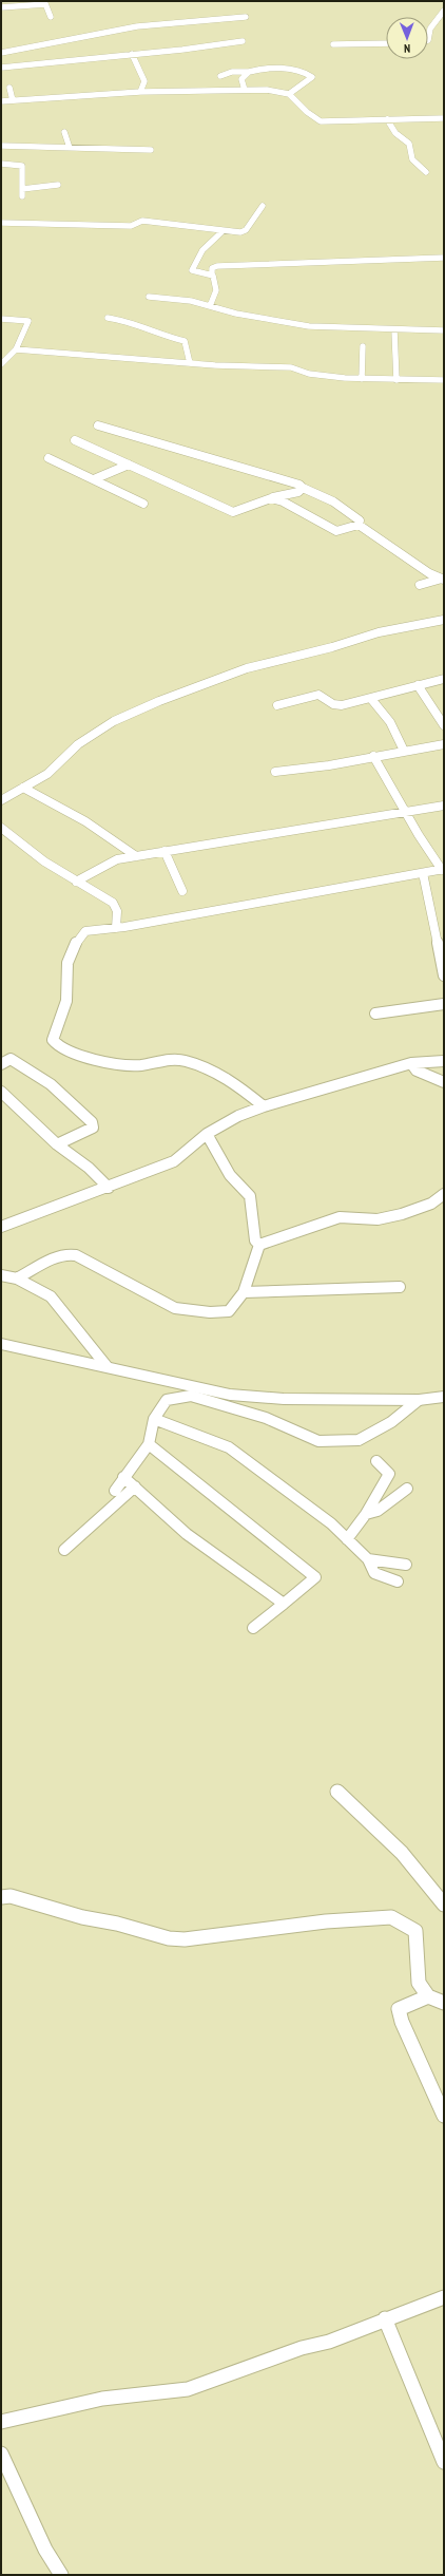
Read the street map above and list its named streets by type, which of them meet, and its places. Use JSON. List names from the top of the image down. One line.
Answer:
{"north":"bottom"}
